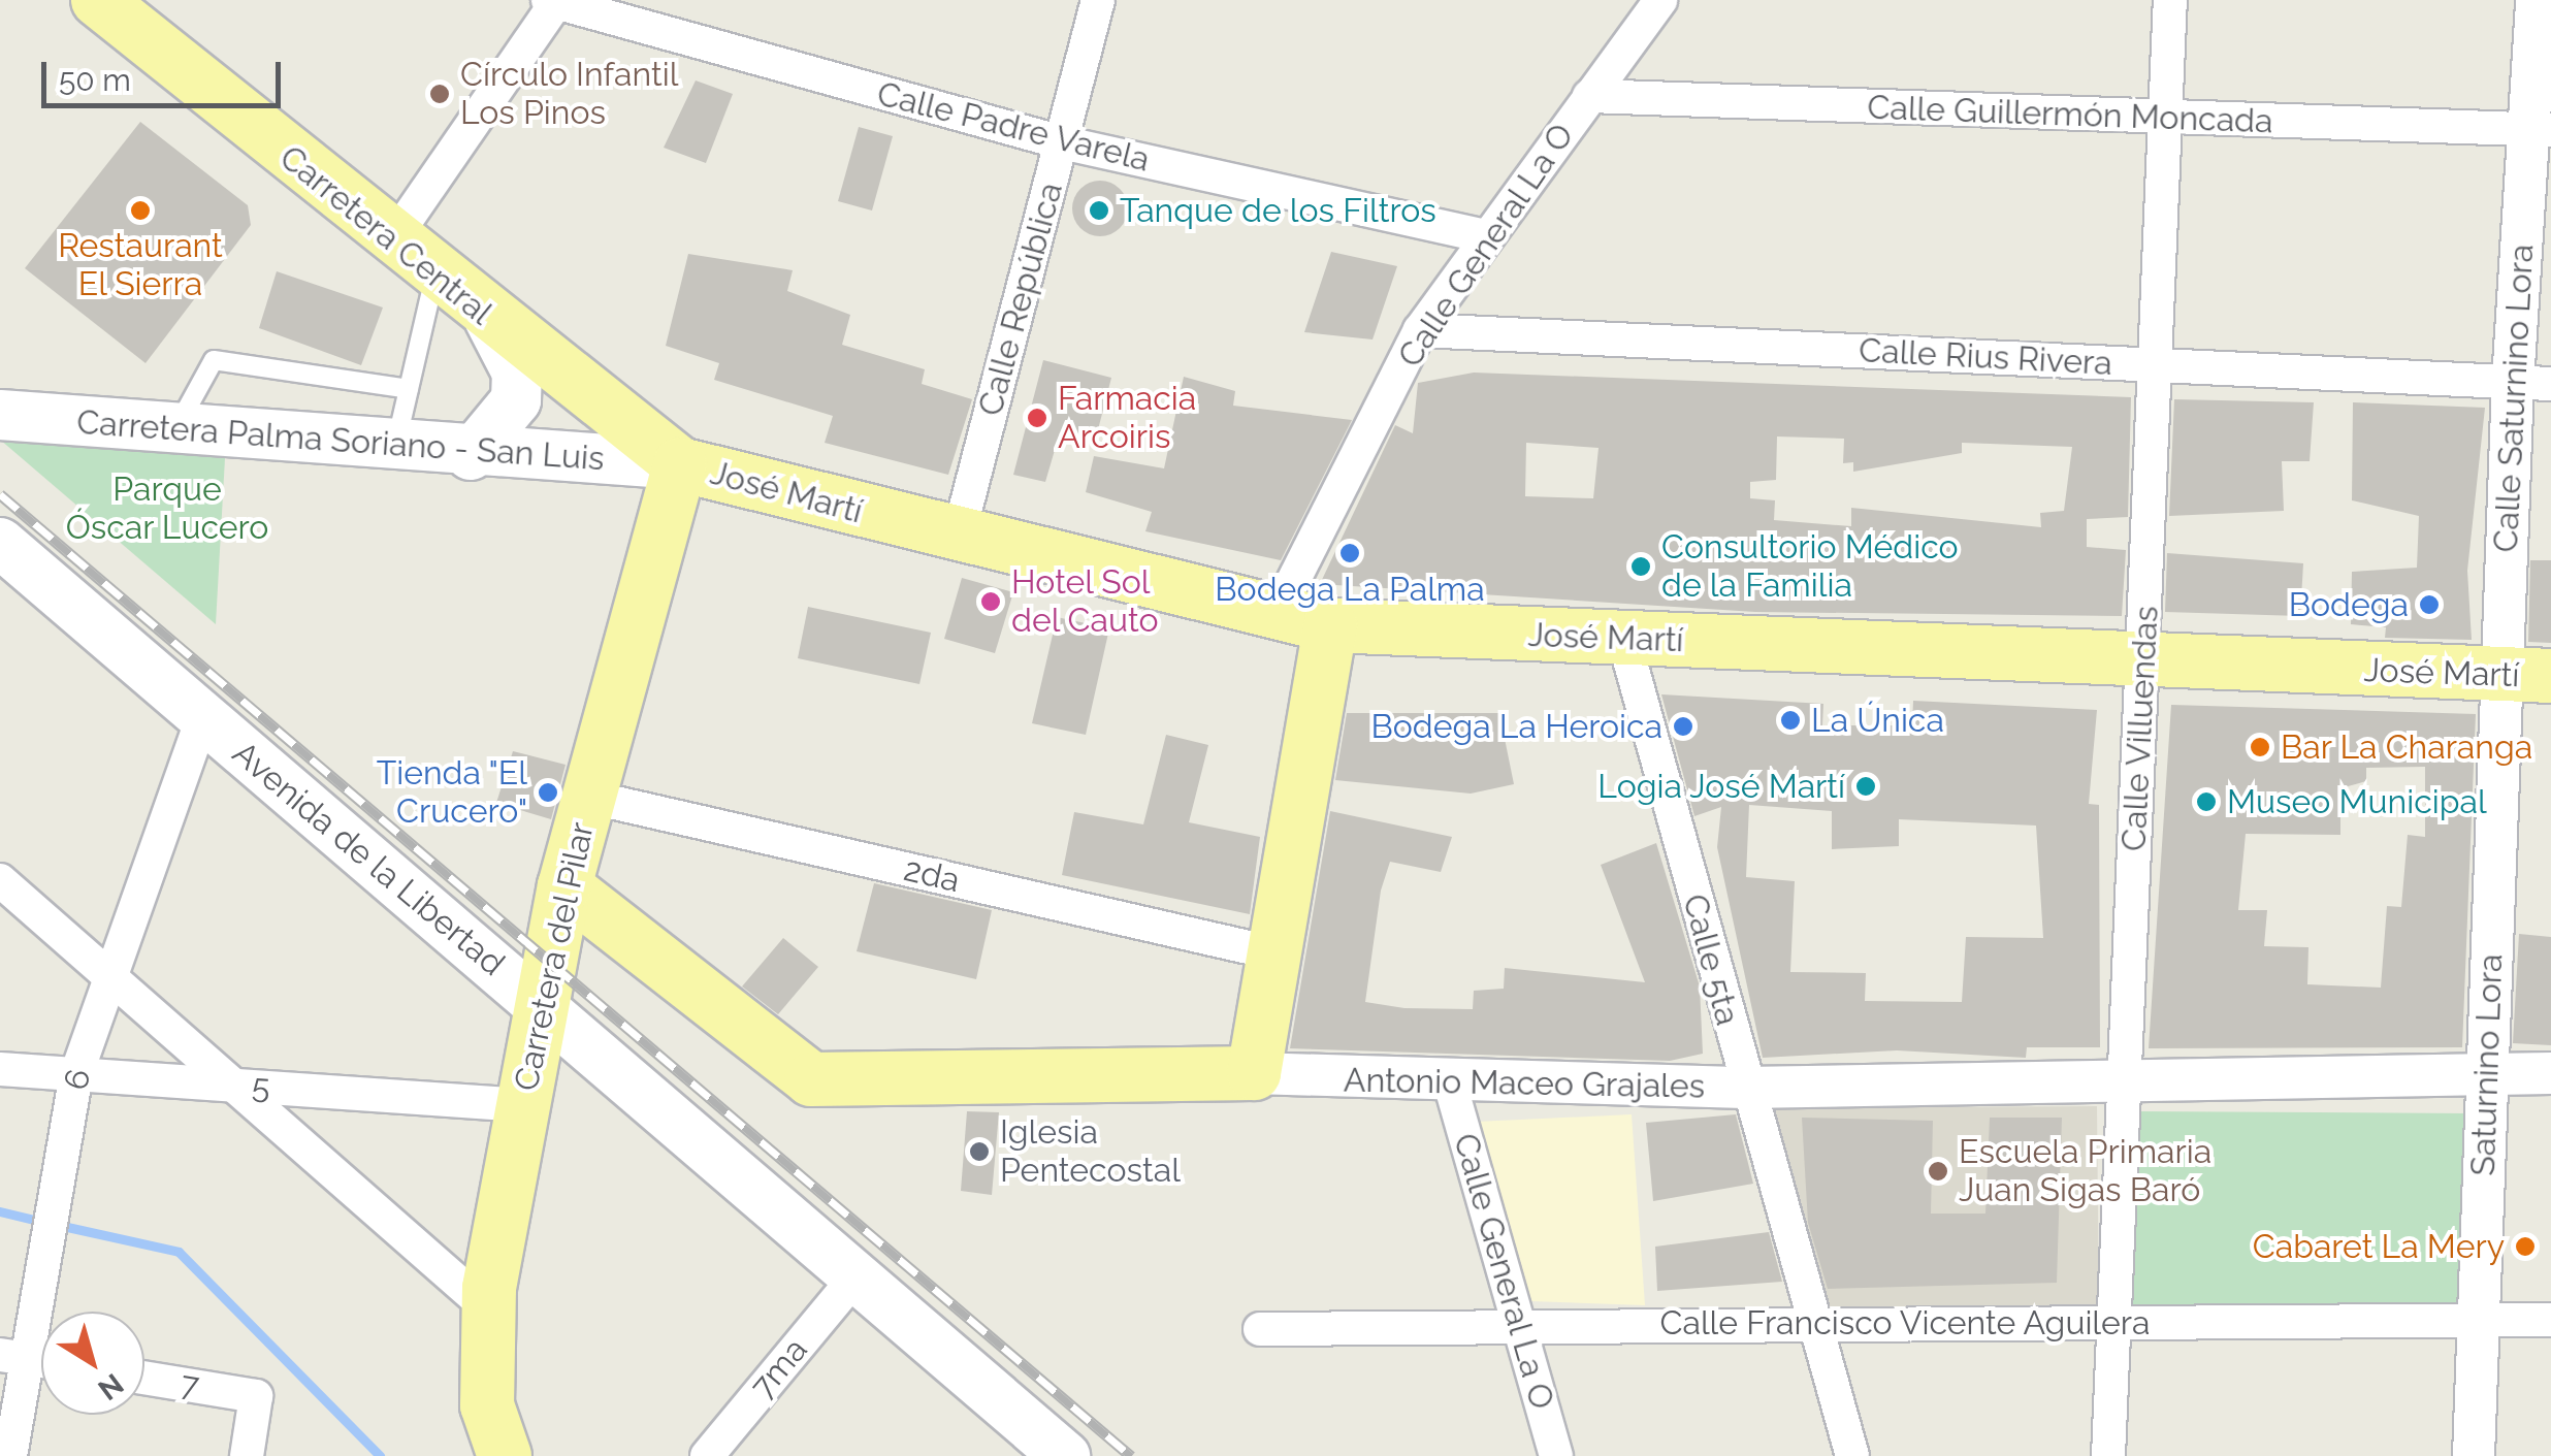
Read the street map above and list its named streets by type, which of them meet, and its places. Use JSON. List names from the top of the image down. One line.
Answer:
{"streets":{"main road":["Carretera Central","Carretera Palma Soriano - San Luis","José Martí","Avenida de la Libertad","Carretera del Pilar","Antonio Maceo Grajales"],"street":["Calle Guillermón Moncada","Calle Padre Varela","Calle General La O","Calle República","Calle Rius Rivera","Calle Saturnino Lora","Calle Villuendas","2da","Calle 5ta","Saturnino Lora","6","5","Calle Francisco Vicente Aguilera","7ma","7"]},"crossings":[["Calle Guillermón Moncada","Calle General La O"],["Calle Guillermón Moncada","Calle Saturnino Lora"],["Calle Guillermón Moncada","Calle Villuendas"],["Calle Padre Varela","Calle General La O"],["Calle Padre Varela","Calle República"],["Carretera Central","Carretera Palma Soriano - San Luis"],["Carretera Central","José Martí"],["Carretera Central","Carretera del Pilar"],["Calle General La O","Calle Rius Rivera"],["Calle General La O","José Martí"],["Calle General La O","Antonio Maceo Grajales"],["Calle General La O","Calle Francisco Vicente Aguilera"],["Calle República","José Martí"],["Calle Rius Rivera","Calle Saturnino Lora"],["Calle Rius Rivera","Calle Villuendas"],["Calle Saturnino Lora","José Martí"],["Calle Saturnino Lora","Saturnino Lora"],["Carretera Palma Soriano - San Luis","José Martí"],["Carretera Palma Soriano - San Luis","Carretera del Pilar"],["José Martí","Calle Villuendas"],["José Martí","Carretera del Pilar"],["José Martí","Calle 5ta"],["José Martí","Saturnino Lora"],["Calle Villuendas","Antonio Maceo Grajales"],["Calle Villuendas","Calle Francisco Vicente Aguilera"],["Avenida de la Libertad","Carretera del Pilar"],["Avenida de la Libertad","6"],["Avenida de la Libertad","7ma"],["2da","Carretera del Pilar"],["Carretera del Pilar","Antonio Maceo Grajales"],["Carretera del Pilar","5"],["Calle 5ta","Antonio Maceo Grajales"],["Calle 5ta","Calle Francisco Vicente Aguilera"],["Saturnino Lora","Antonio Maceo Grajales"],["Saturnino Lora","Calle Francisco Vicente Aguilera"],["6","5"]],"parks":["Parque Óscar Lucero"],"places":["Círculo Infantil Los Pinos","Restaurant El Sierra","Tanque de los Filtros","Farmacia Arcoiris","Bodega La Palma","Consultorio Médico de la Familia","Hotel Sol del Cauto","Bodega","La Única","Bodega La Heroica","Bar La Charanga","Logia José Martí","Tienda \"El Crucero\"","Museo Municipal","Iglesia Pentecostal","Escuela Primaria Juan Sigas Baró","Cabaret La Mery"],"scale_bar":"50 m","north":"bottom right"}
